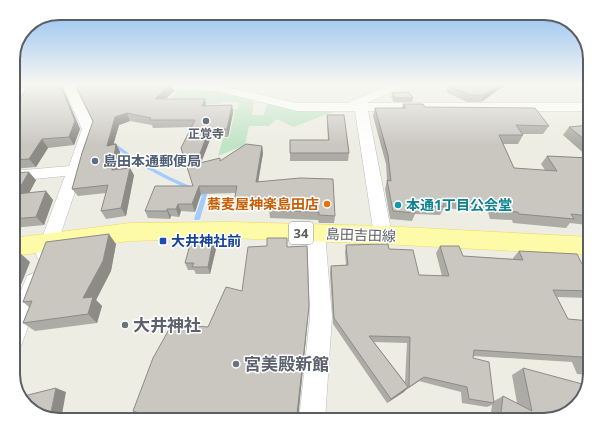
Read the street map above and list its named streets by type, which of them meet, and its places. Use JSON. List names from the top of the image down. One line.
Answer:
{"streets":{"main road":["34","島田吉田線"]},"places":{"other":["正覚寺","島田本通郵便局","蕎麦屋神楽島田店","本通1丁目公会堂","大井神社","宮美殿新館"],"transit":["大井神社前"]}}
